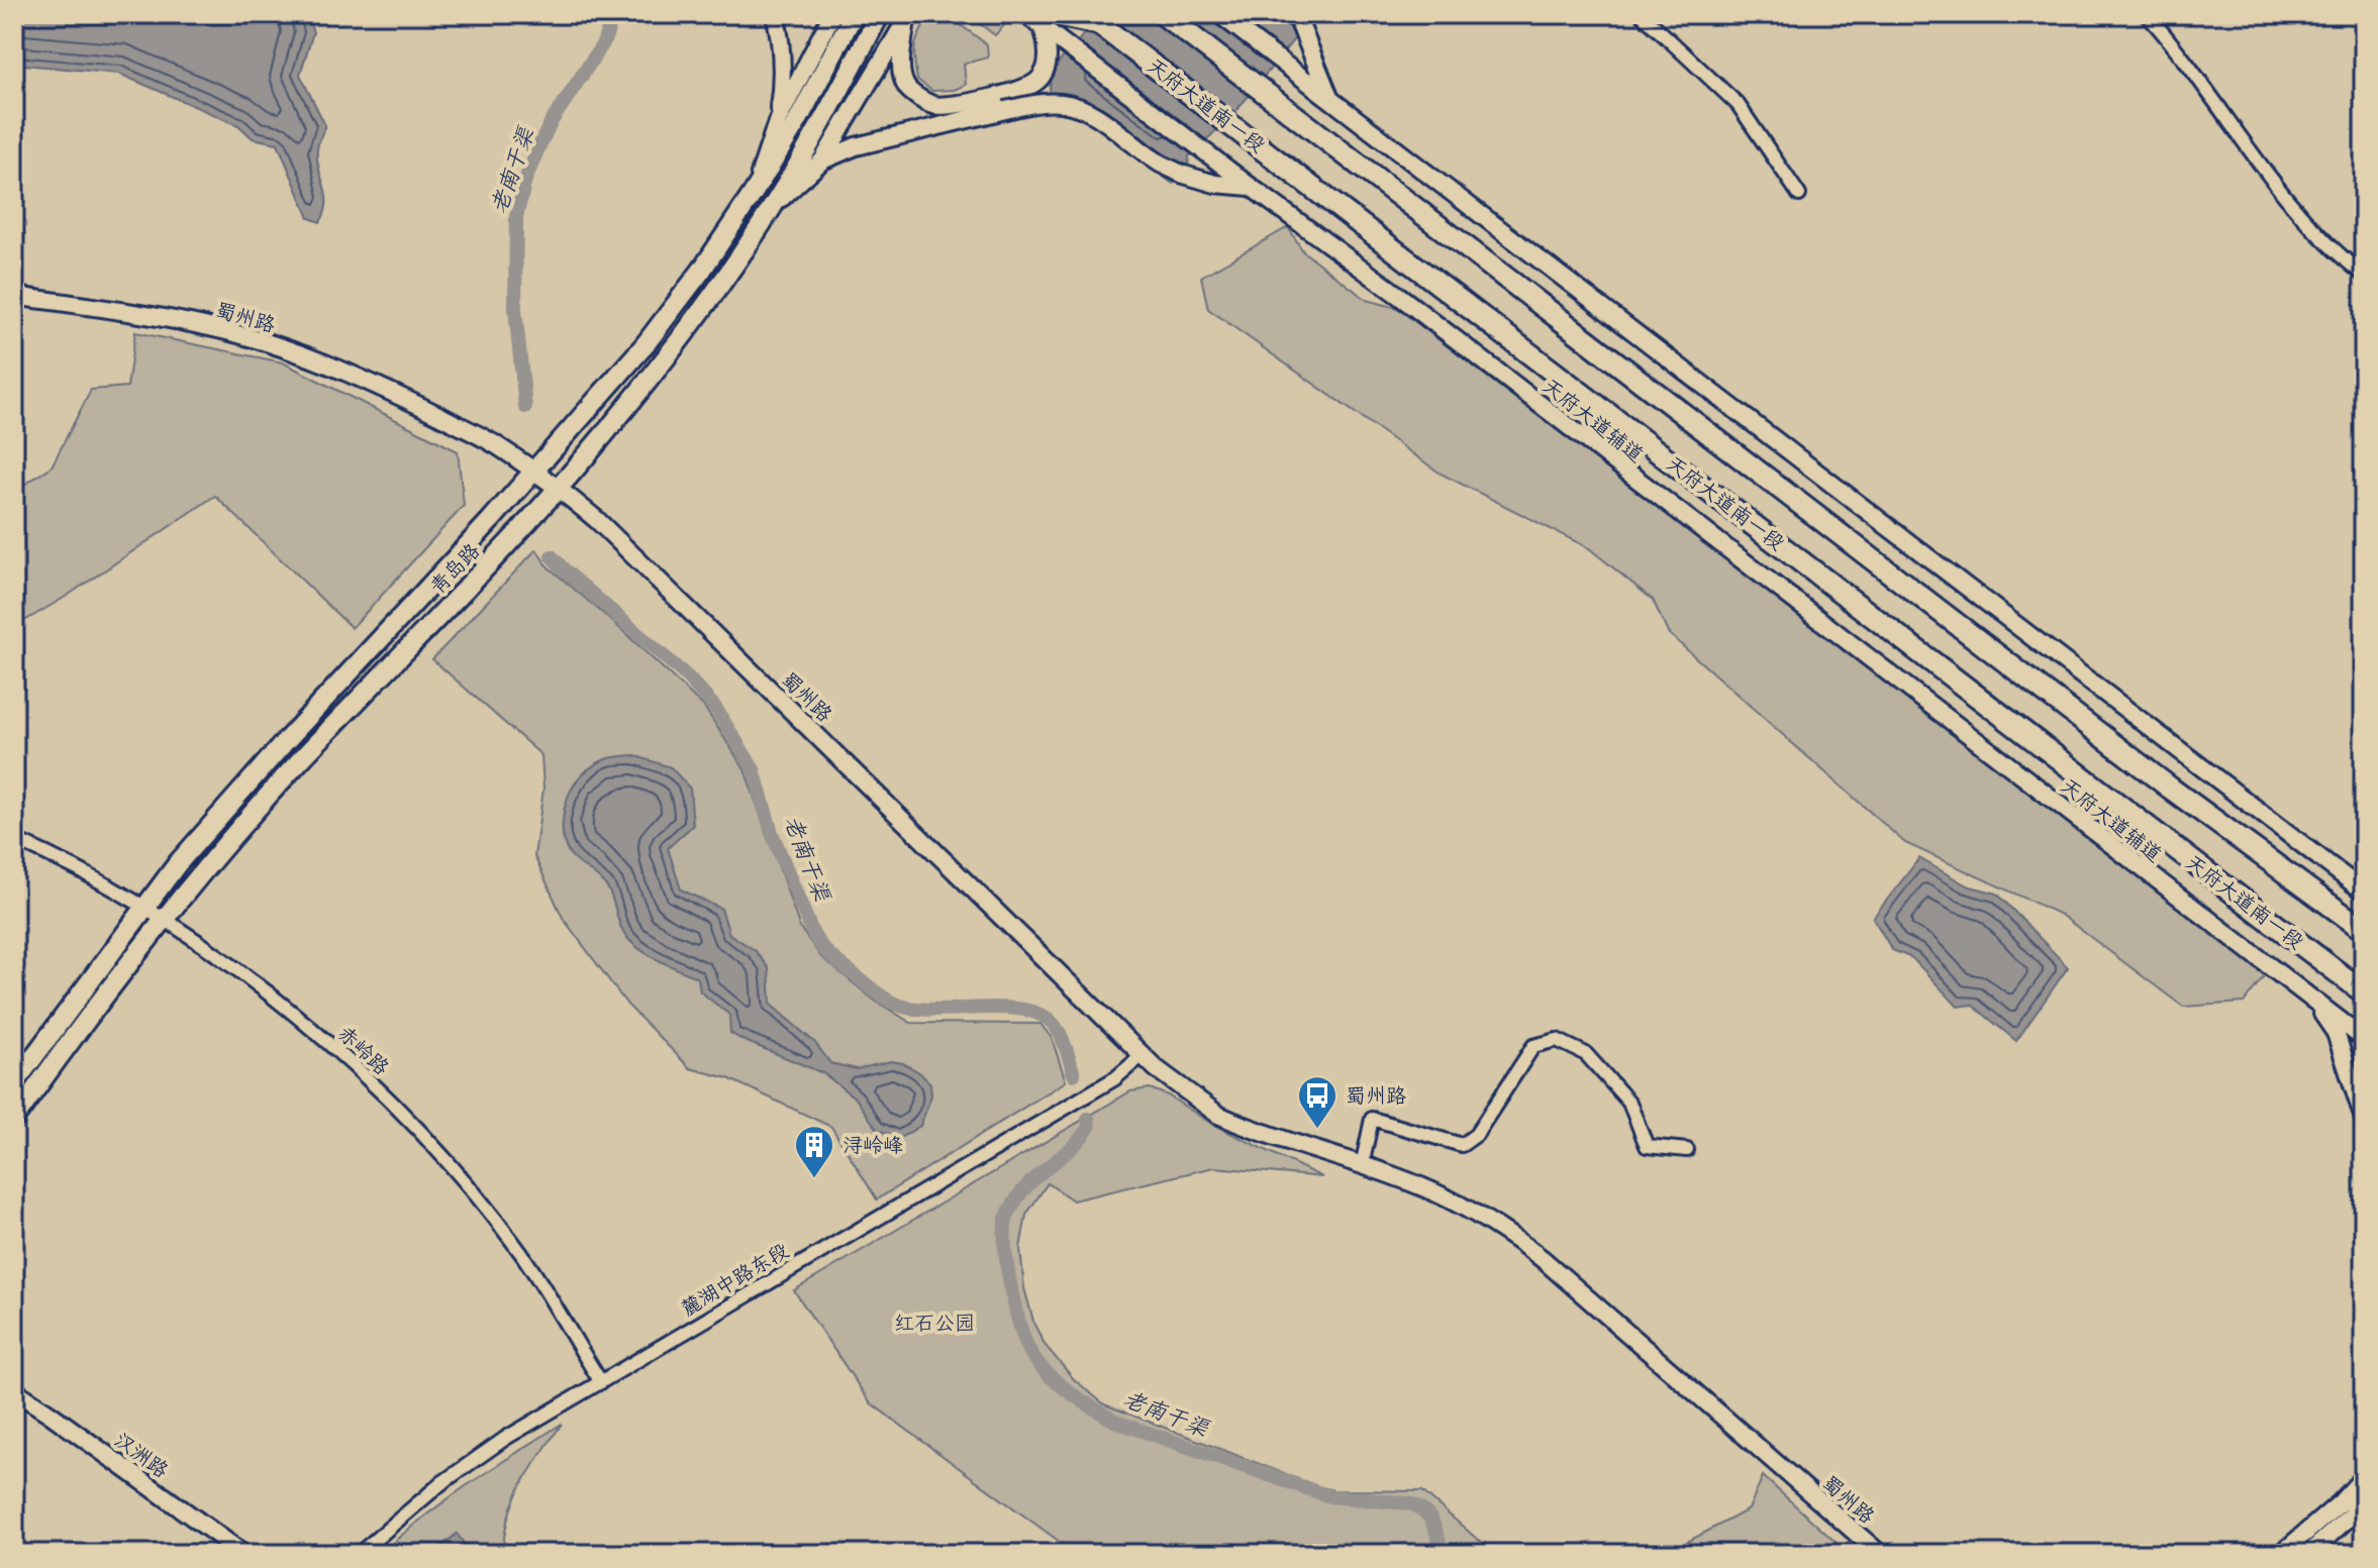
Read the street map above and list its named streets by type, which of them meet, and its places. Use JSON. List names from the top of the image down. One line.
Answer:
{"streets":{"highway":["天府大道南一段"],"main road":["青岛路"],"street":["蜀州路","天府大道辅道","赤岭路","麓湖中路东段","汉洲路"]},"crossings":[["蜀州路","青岛路"],["蜀州路","麓湖中路东段"],["青岛路","赤岭路"],["赤岭路","麓湖中路东段"]],"water":["老南干渠"],"parks":["红石公园"],"places":{"bus stop":["蜀州路"],"building":["浔岭峰"]}}
